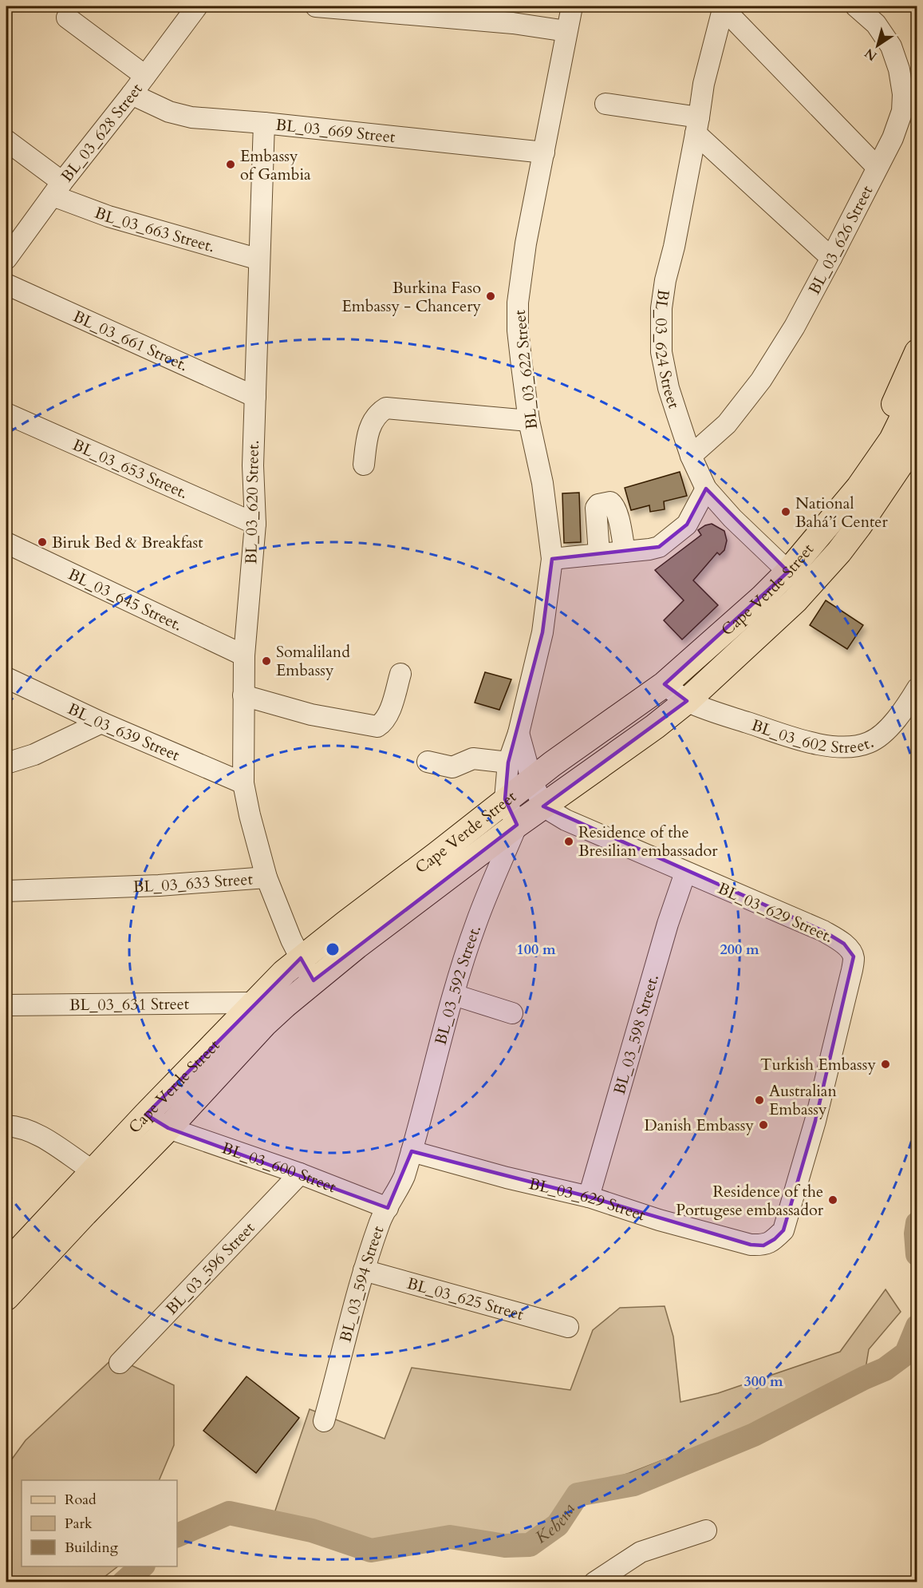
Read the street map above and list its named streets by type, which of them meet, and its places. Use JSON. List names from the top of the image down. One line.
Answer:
{"streets":{"main road":["Cape Verde Street"],"street":["BL_03_669 Street","BL_03_628 Street","BL_03_663 Street.","BL_03_626 Street","BL_03_661 Street.","BL_03_624 Street","BL_03_622 Street","BL_03_653 Street.","BL_03_620 Street.","BL_03_645 Street.","BL_03_602 Street.","BL_03_639 Street","BL_03_633 Street","BL_03_629 Street.","BL_03_592 Street.","BL_03_631 Street","BL_03_598 Street.","BL_03_600 Street","BL_03_629 Street","BL_03_596 Street","BL_03_594 Street","BL_03_625 Street"]},"crossings":[["BL_03_669 Street","BL_03_628 Street"],["BL_03_669 Street","BL_03_622 Street"],["BL_03_669 Street","BL_03_620 Street."],["BL_03_628 Street","BL_03_663 Street."],["BL_03_663 Street.","BL_03_620 Street."],["BL_03_626 Street","BL_03_624 Street"],["BL_03_661 Street.","BL_03_620 Street."],["BL_03_624 Street","Cape Verde Street"],["BL_03_622 Street","Cape Verde Street"],["BL_03_653 Street.","BL_03_620 Street."],["BL_03_620 Street.","BL_03_645 Street."],["BL_03_620 Street.","BL_03_639 Street"],["BL_03_620 Street.","BL_03_633 Street"],["Cape Verde Street","BL_03_602 Street."],["Cape Verde Street","BL_03_633 Street"],["Cape Verde Street","BL_03_629 Street."],["Cape Verde Street","BL_03_592 Street."],["Cape Verde Street","BL_03_631 Street"],["Cape Verde Street","BL_03_600 Street"],["BL_03_629 Street.","BL_03_598 Street."],["BL_03_629 Street.","BL_03_629 Street"],["BL_03_592 Street.","BL_03_629 Street"],["BL_03_592 Street.","BL_03_594 Street"],["BL_03_598 Street.","BL_03_629 Street"],["BL_03_600 Street","BL_03_596 Street"],["BL_03_600 Street","BL_03_594 Street"],["BL_03_629 Street","BL_03_594 Street"],["BL_03_594 Street","BL_03_625 Street"]],"water":["Kebena"],"places":["Embassy of Gambia","Burkina Faso Embassy - Chancery","National Bahá’í Center","Biruk Bed & Breakfast","Somaliland Embassy","Residence of the Bresilian embassador","Turkish Embassy","Australian Embassy","Danish Embassy","Residence of the Portugese embassador"],"legend":["Road","Park","Building"],"north":"bottom left","rings":["100 m","200 m","300 m"]}
